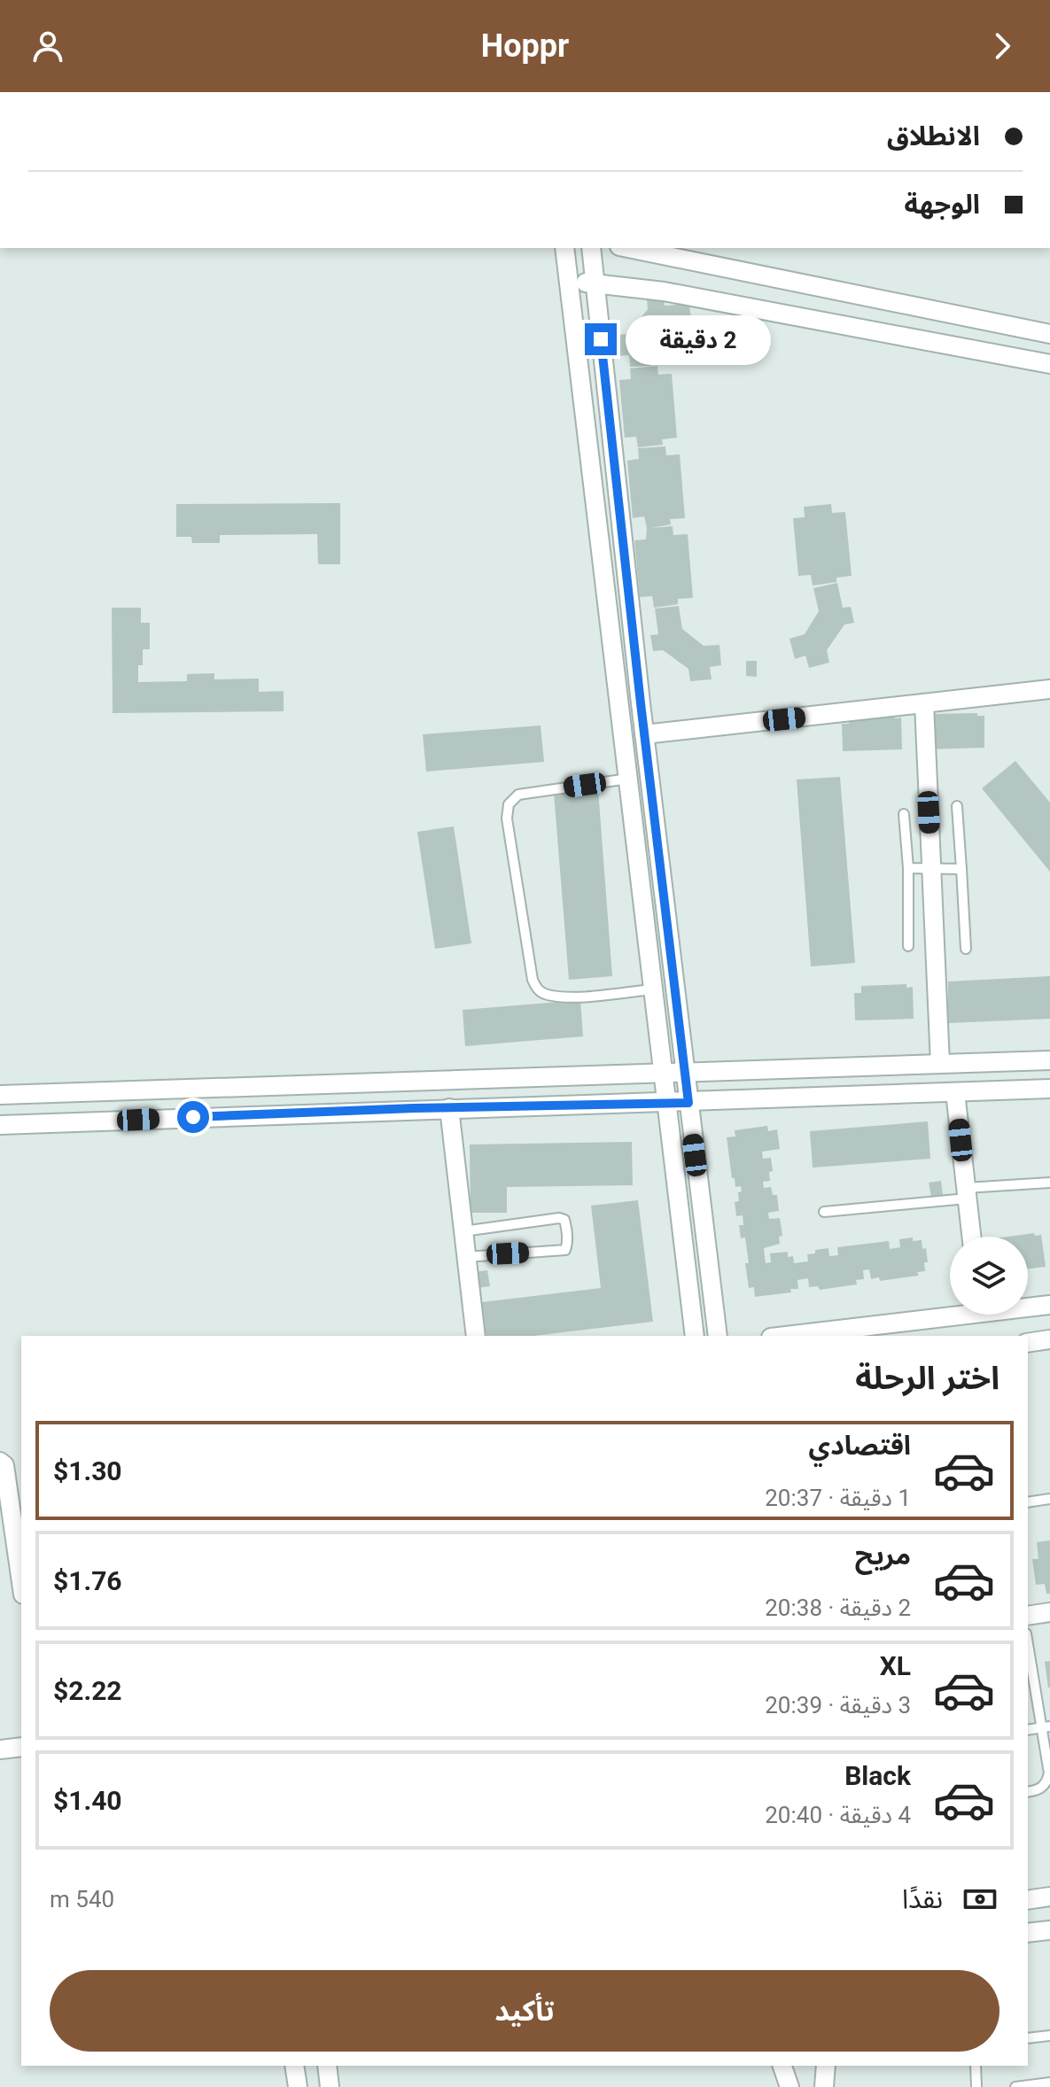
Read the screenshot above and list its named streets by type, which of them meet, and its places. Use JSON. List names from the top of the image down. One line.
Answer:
{"page":{"header":"Hoppr","banner":["الانطلاق","الوجهة"],"bubble":"2 دقيقة","heading":"اختر الرحلة","list":[{"name":"اقتصادي","note":"1 دقيقة · 20:37","value":"$1.30"},{"name":"مريح","note":"2 دقيقة · 20:38","value":"$1.76"},{"name":"XL","note":"3 دقيقة · 20:39","value":"$2.22"},{"name":"Black","note":"4 دقيقة · 20:40","value":"$1.40"}],"pay":["نقدًا","540 m"],"buttons":"تأكيد"}}
